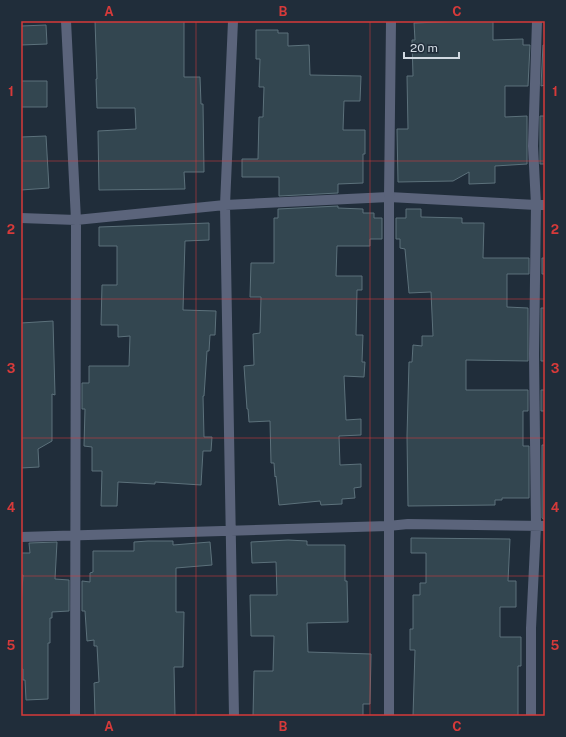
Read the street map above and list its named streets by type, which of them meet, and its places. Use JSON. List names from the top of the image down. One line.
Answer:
{"scale_bar":"20 m","grid":{"columns":["A","B","C"],"rows":["1","2","3","4","5"]}}
